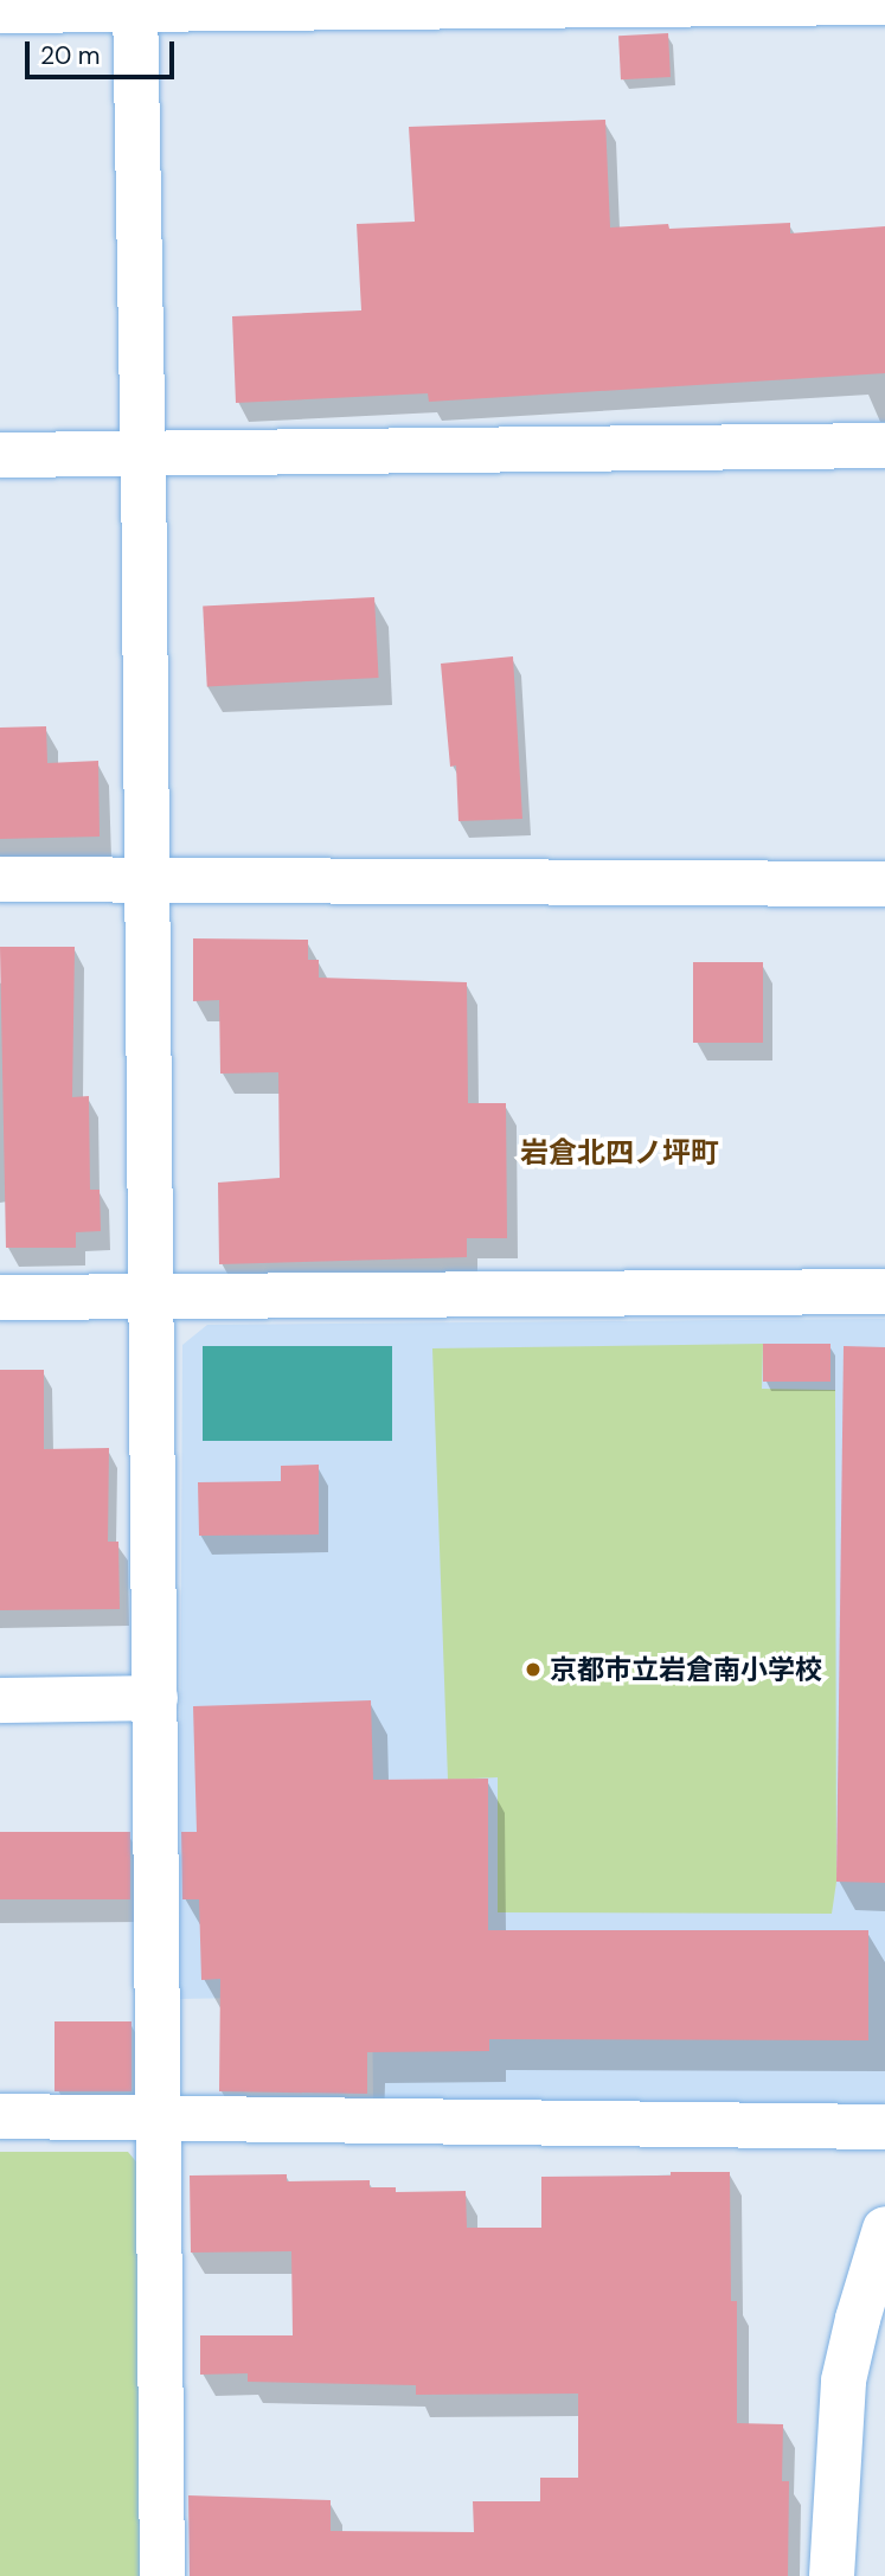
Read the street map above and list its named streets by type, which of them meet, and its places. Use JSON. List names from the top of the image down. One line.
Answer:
{"districts":["岩倉北四ノ坪町"],"places":["京都市立岩倉南小学校"],"scale_bar":"20 m"}
